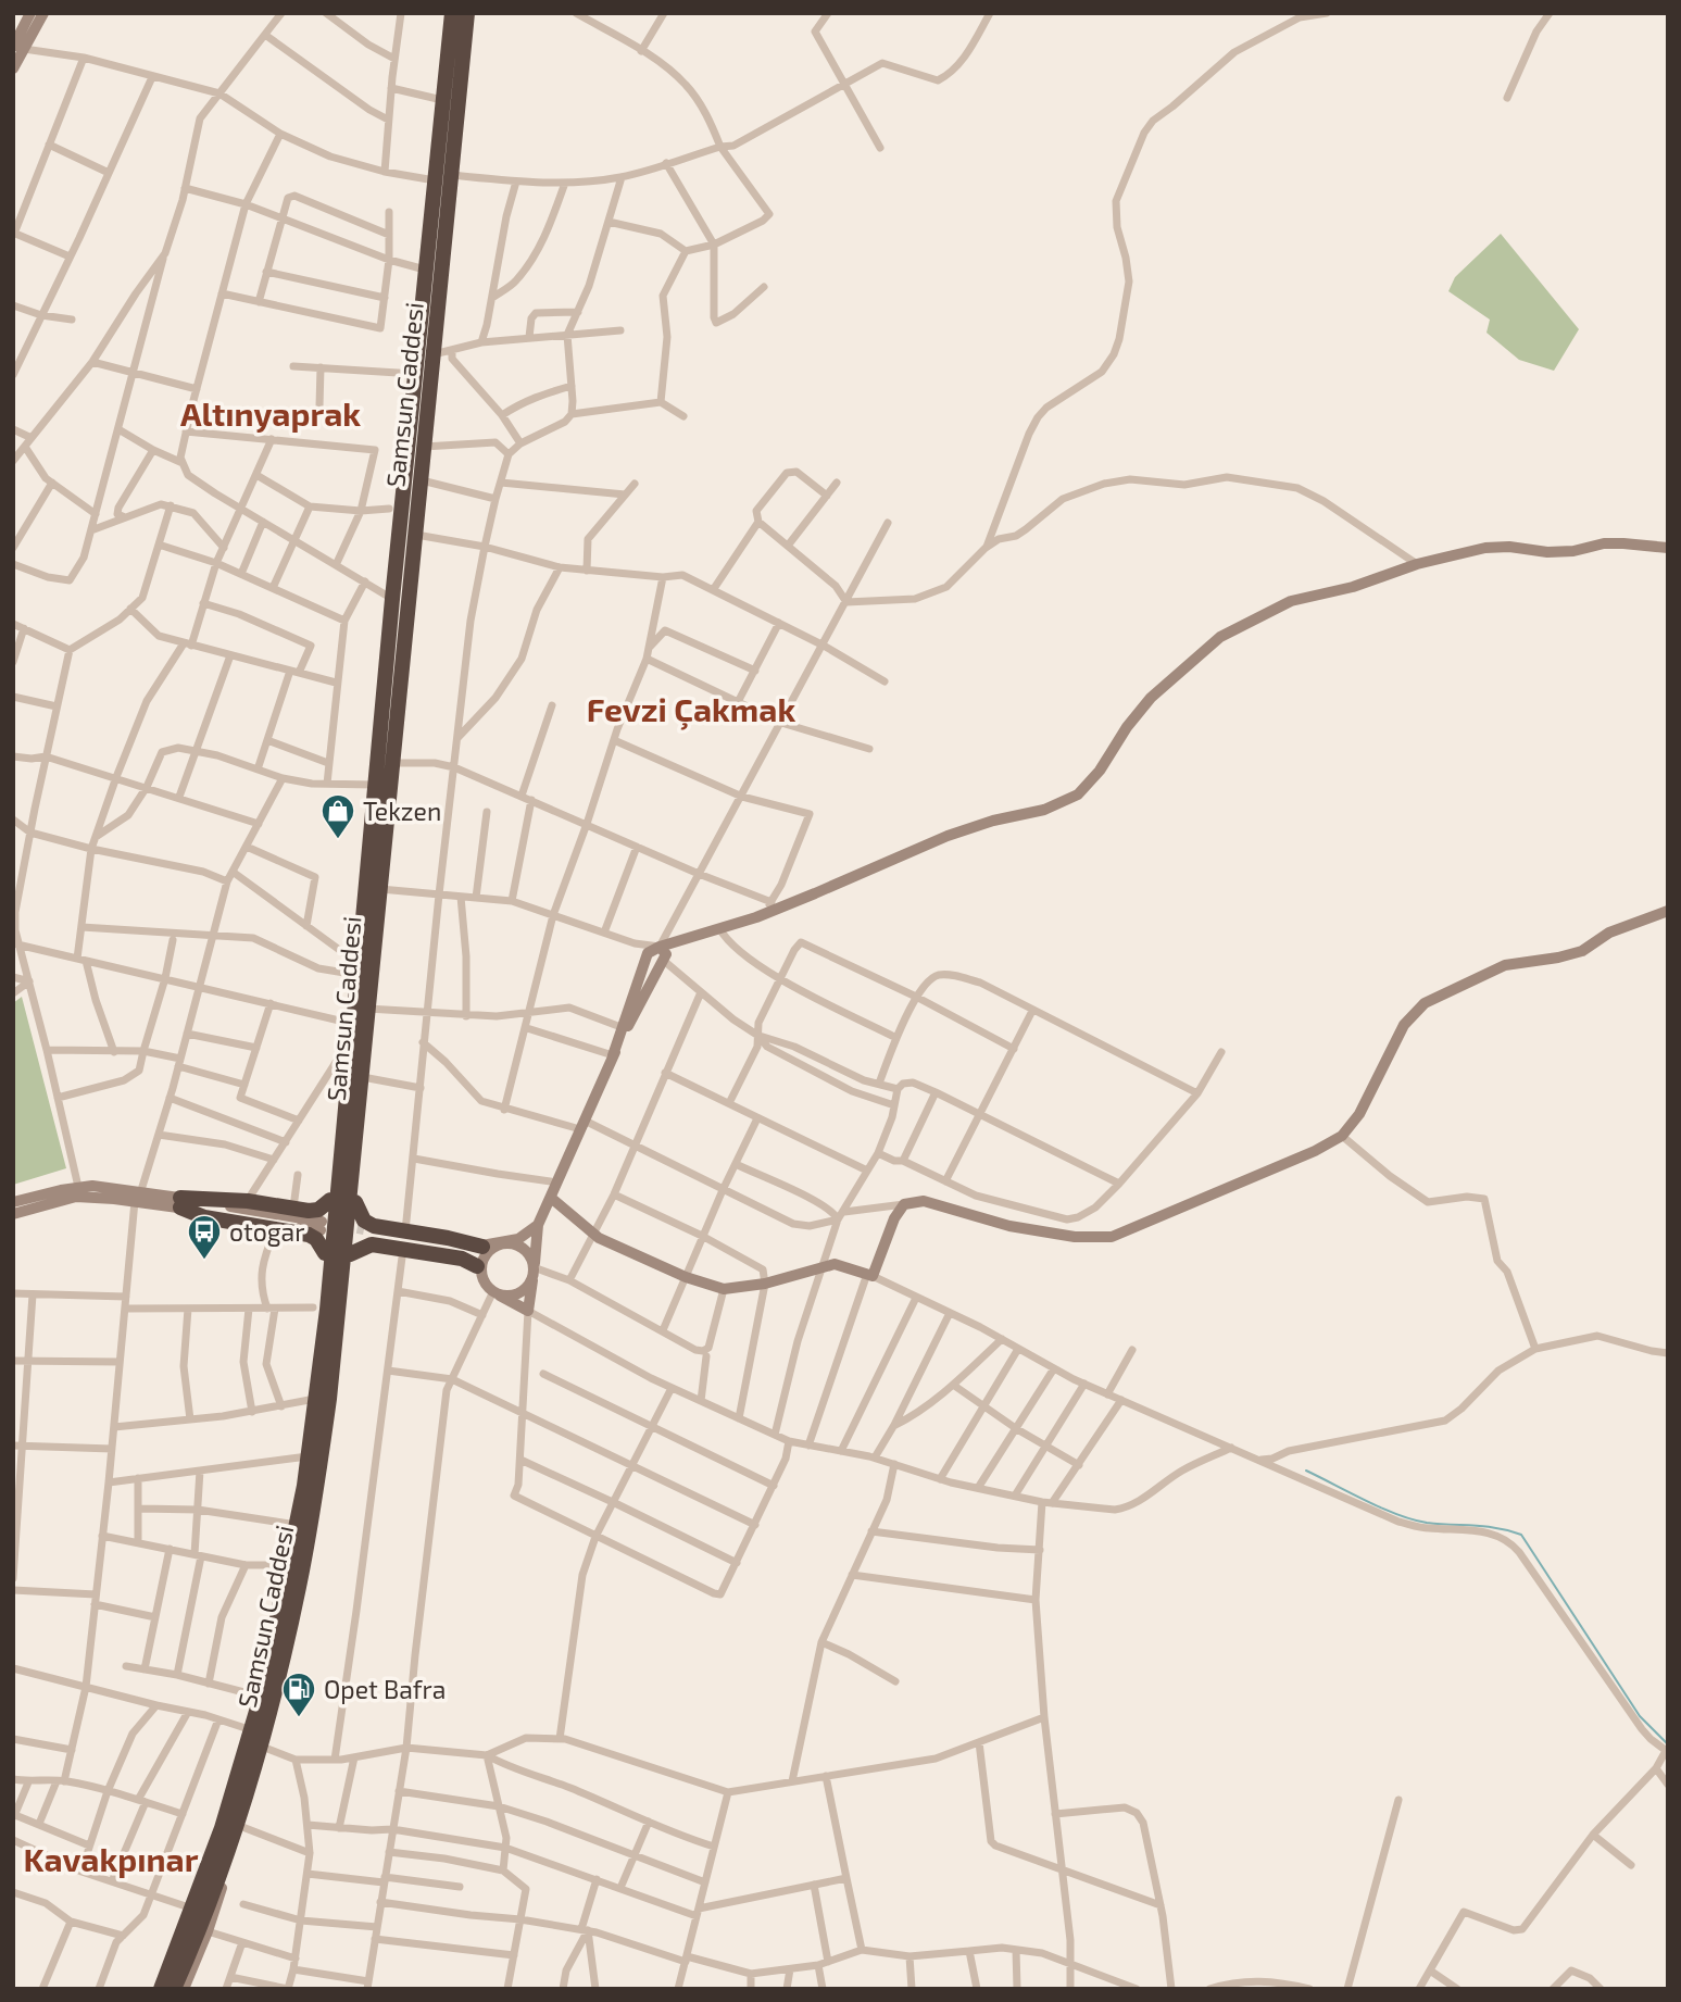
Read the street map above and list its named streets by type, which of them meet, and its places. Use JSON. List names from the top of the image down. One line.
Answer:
{"streets":{"highway":["Samsun Caddesi"]},"districts":["Altınyaprak","Fevzi Çakmak","Kavakpınar"],"places":{"shop":["Tekzen"],"bus stop":["otogar"],"fuel station":["Opet Bafra"]}}
